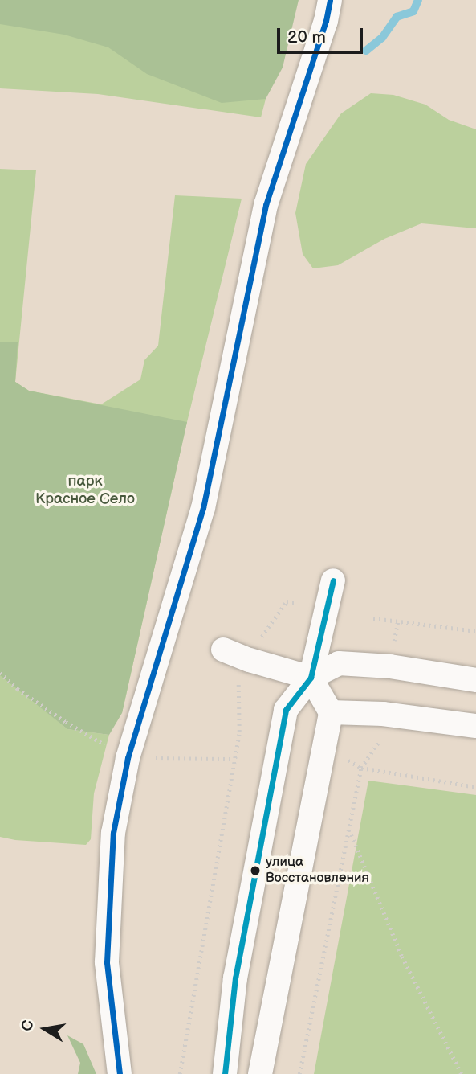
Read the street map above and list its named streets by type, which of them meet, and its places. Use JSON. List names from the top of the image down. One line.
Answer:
{"parks":["парк Красное Село"],"places":["улица Восстановления"],"scale_bar":"20 m","north":"left"}
